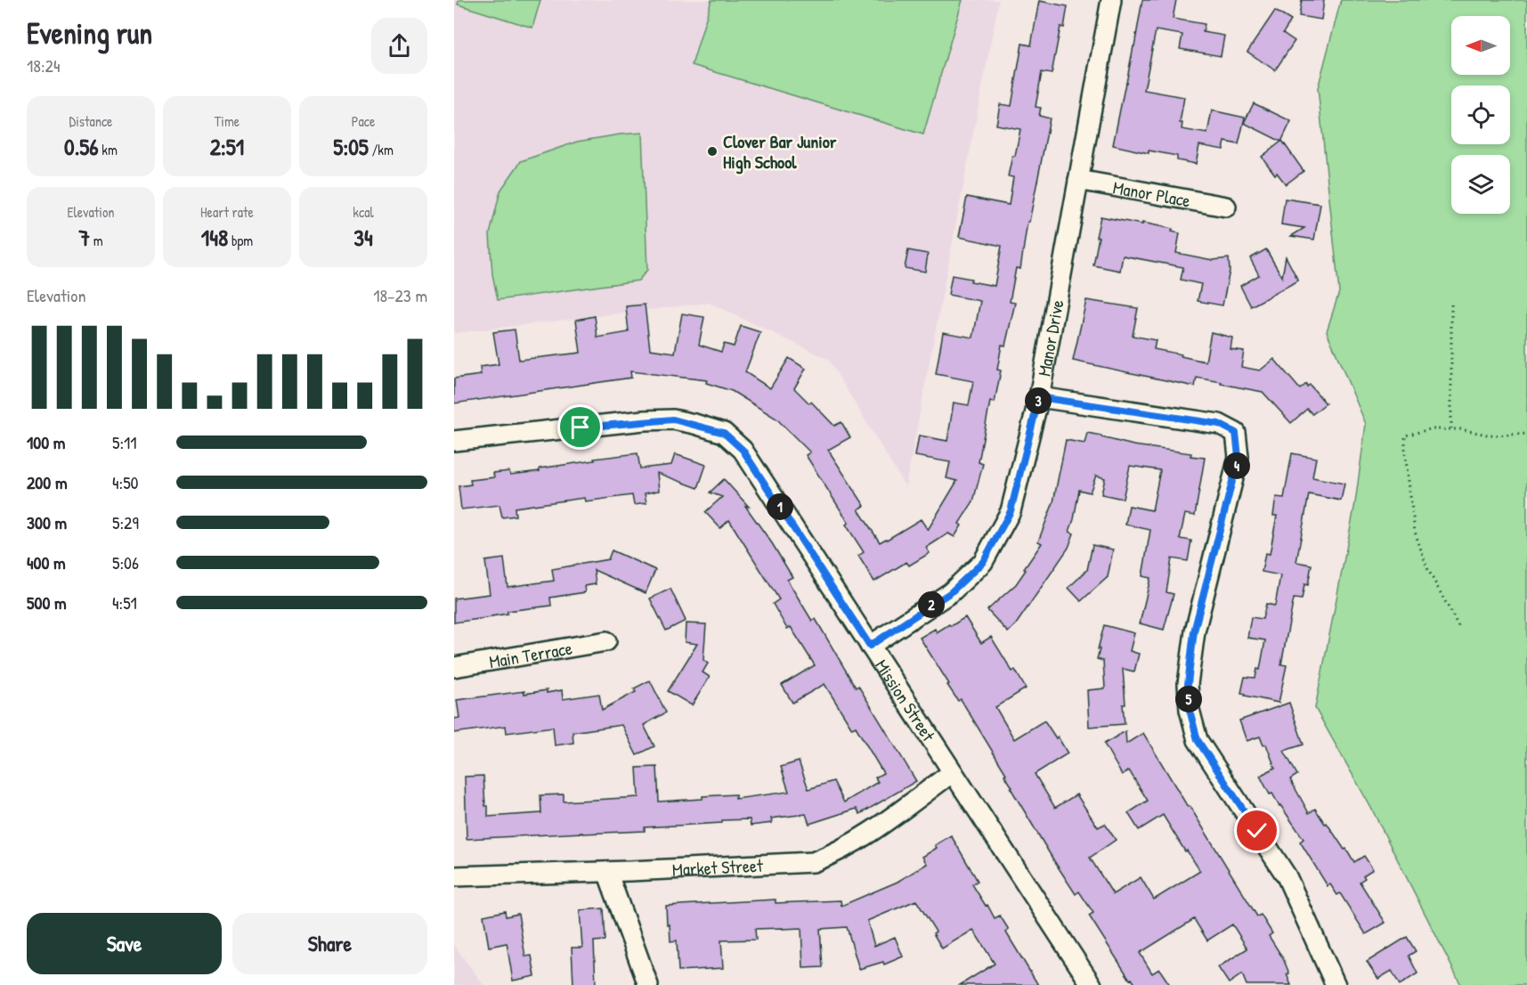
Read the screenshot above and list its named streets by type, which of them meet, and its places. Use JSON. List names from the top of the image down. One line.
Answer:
{"streets":{"street":["Manor Place","Manor Drive","Main Terrace","Mission Street","Market Street"]},"crossings":[["Manor Place","Manor Drive"],["Manor Drive","Mission Street"],["Mission Street","Market Street"]],"places":["Clover Bar Junior High School"],"north":"left","page":{"heading":["Evening run","18:24"],"stats":[["Distance","0.56 km"],["Time","2:51"],["Pace","5:05 /km"],["Elevation","7 m"],["Heart rate","148 bpm"],["kcal","34"]],"chart":["Elevation","18–23 m"],"pins":["3","4","1","2","5"],"list":[{"name":"100 m","note":"5:11"},{"name":"200 m","note":"4:50"},{"name":"300 m","note":"5:29"},{"name":"400 m","note":"5:06"},{"name":"500 m","note":"4:51"}],"buttons":["Save","Share"]}}
